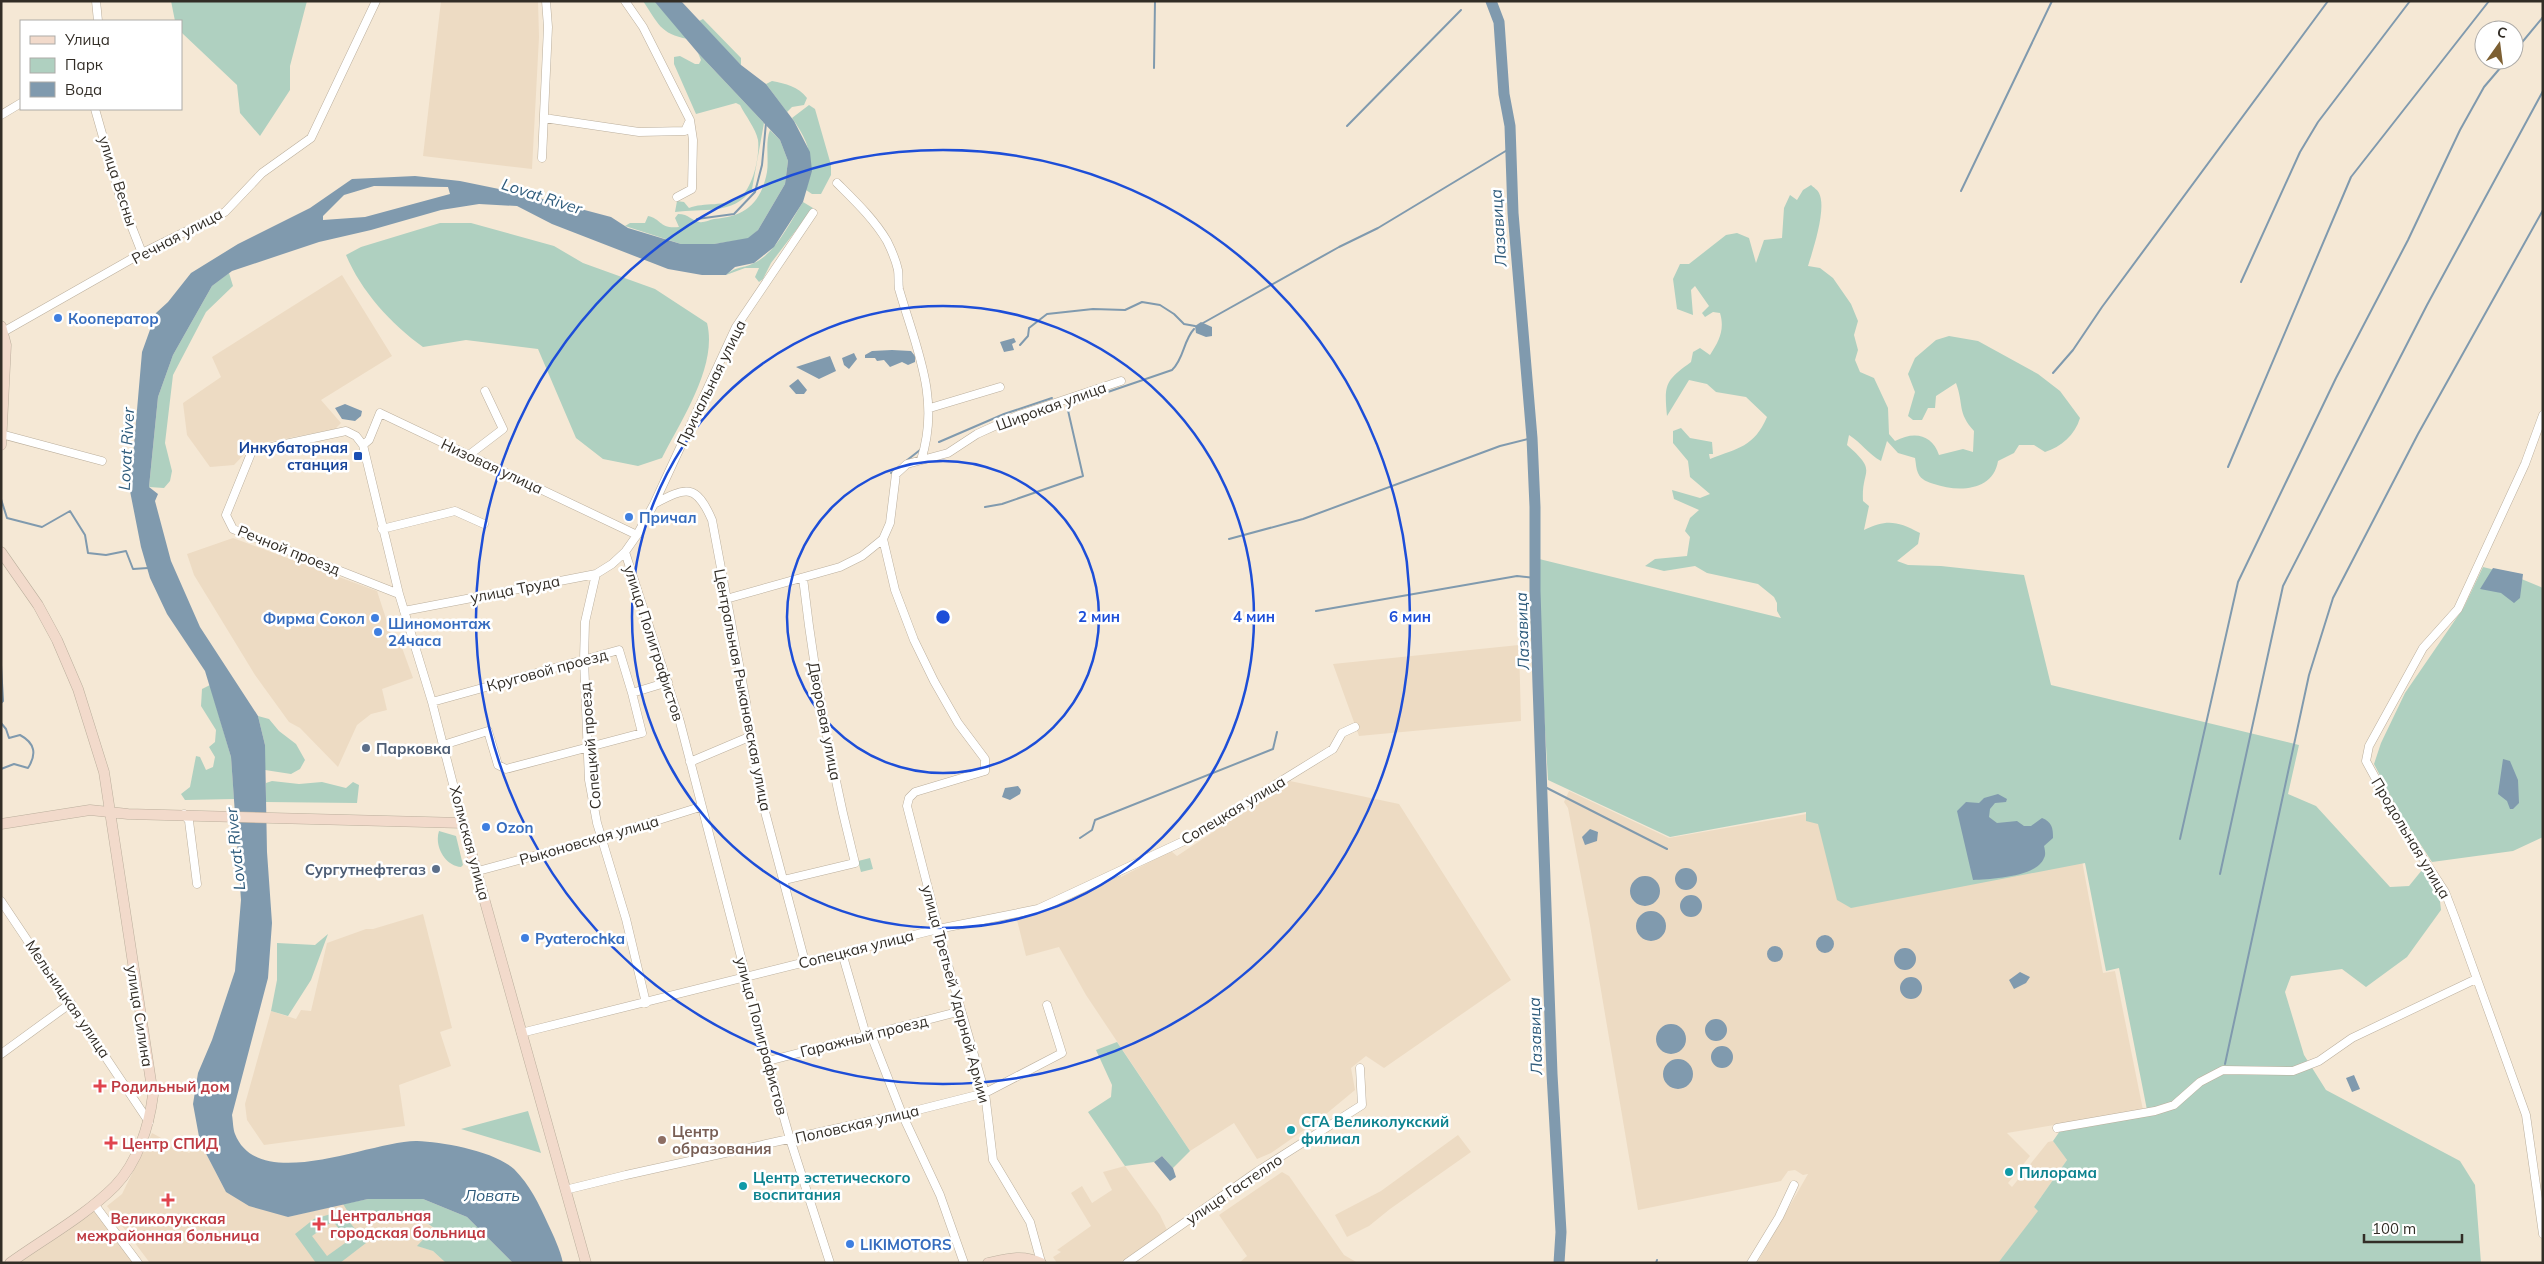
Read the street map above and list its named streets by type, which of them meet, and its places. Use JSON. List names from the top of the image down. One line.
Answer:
{"streets":{"main road":["Холмская улица","улица Силина"],"street":["улица Весны","Речная улица","Причальная улица","Широкая улица","Низовая улица","Речной проезд","улица Труда","улица Полиграфистов","Круговой проезд","Центральная Рыкановская улица","Дворовая улица","Сопецкий проезд","Сопецкая улица","Продольная улица","Рыконовская улица","улица Третьей Ударной Армии","Мельницкая улица","Гаражный проезд","Половская улица","улица Гастелло"]},"crossings":[["улица Весны","Речная улица"],["Причальная улица","Низовая улица"],["Причальная улица","улица Труда"],["Причальная улица","улица Полиграфистов"],["Причальная улица","Центральная Рыкановская улица"],["Широкая улица","улица Третьей Ударной Армии"],["Низовая улица","Речной проезд"],["Низовая улица","Холмская улица"],["Речной проезд","Холмская улица"],["улица Труда","улица Полиграфистов"],["улица Труда","Сопецкий проезд"],["улица Труда","Холмская улица"],["улица Полиграфистов","Сопецкая улица"],["улица Полиграфистов","Рыконовская улица"],["улица Полиграфистов","Гаражный проезд"],["улица Полиграфистов","Половская улица"],["Круговой проезд","Сопецкий проезд"],["Круговой проезд","Холмская улица"],["Центральная Рыкановская улица","Дворовая улица"],["Центральная Рыкановская улица","Сопецкая улица"],["Сопецкий проезд","Сопецкая улица"],["Сопецкий проезд","Рыконовская улица"],["Сопецкая улица","Холмская улица"],["Сопецкая улица","улица Третьей Ударной Армии"],["Рыконовская улица","Холмская улица"],["Холмская улица","Половская улица"],["улица Третьей Ударной Армии","Гаражный проезд"],["улица Третьей Ударной Армии","Половская улица"],["Мельницкая улица","улица Силина"]],"water":["Lovat River","Лазавица","Ловать"],"places":{"other":["Кооператор","Причал","Фирма Сокол","Шиномонтаж 24часа","Парковка","Ozon","Сургутнефтегаз","Pyaterochka","СГА Великолукский филиал","Центр образования","Пилорама","Центр эстетического воспитания","LIKIMOTORS"],"transit":["Инкубаторная станция"],"health":["Родильный дом","Центр СПИД","Великолукская межрайонная больница","Центральная городская больница"]},"legend":["Улица","Парк","Вода"],"scale_bar":"100 m","north":"top","rings":["2 мин","4 мин","6 мин"]}
